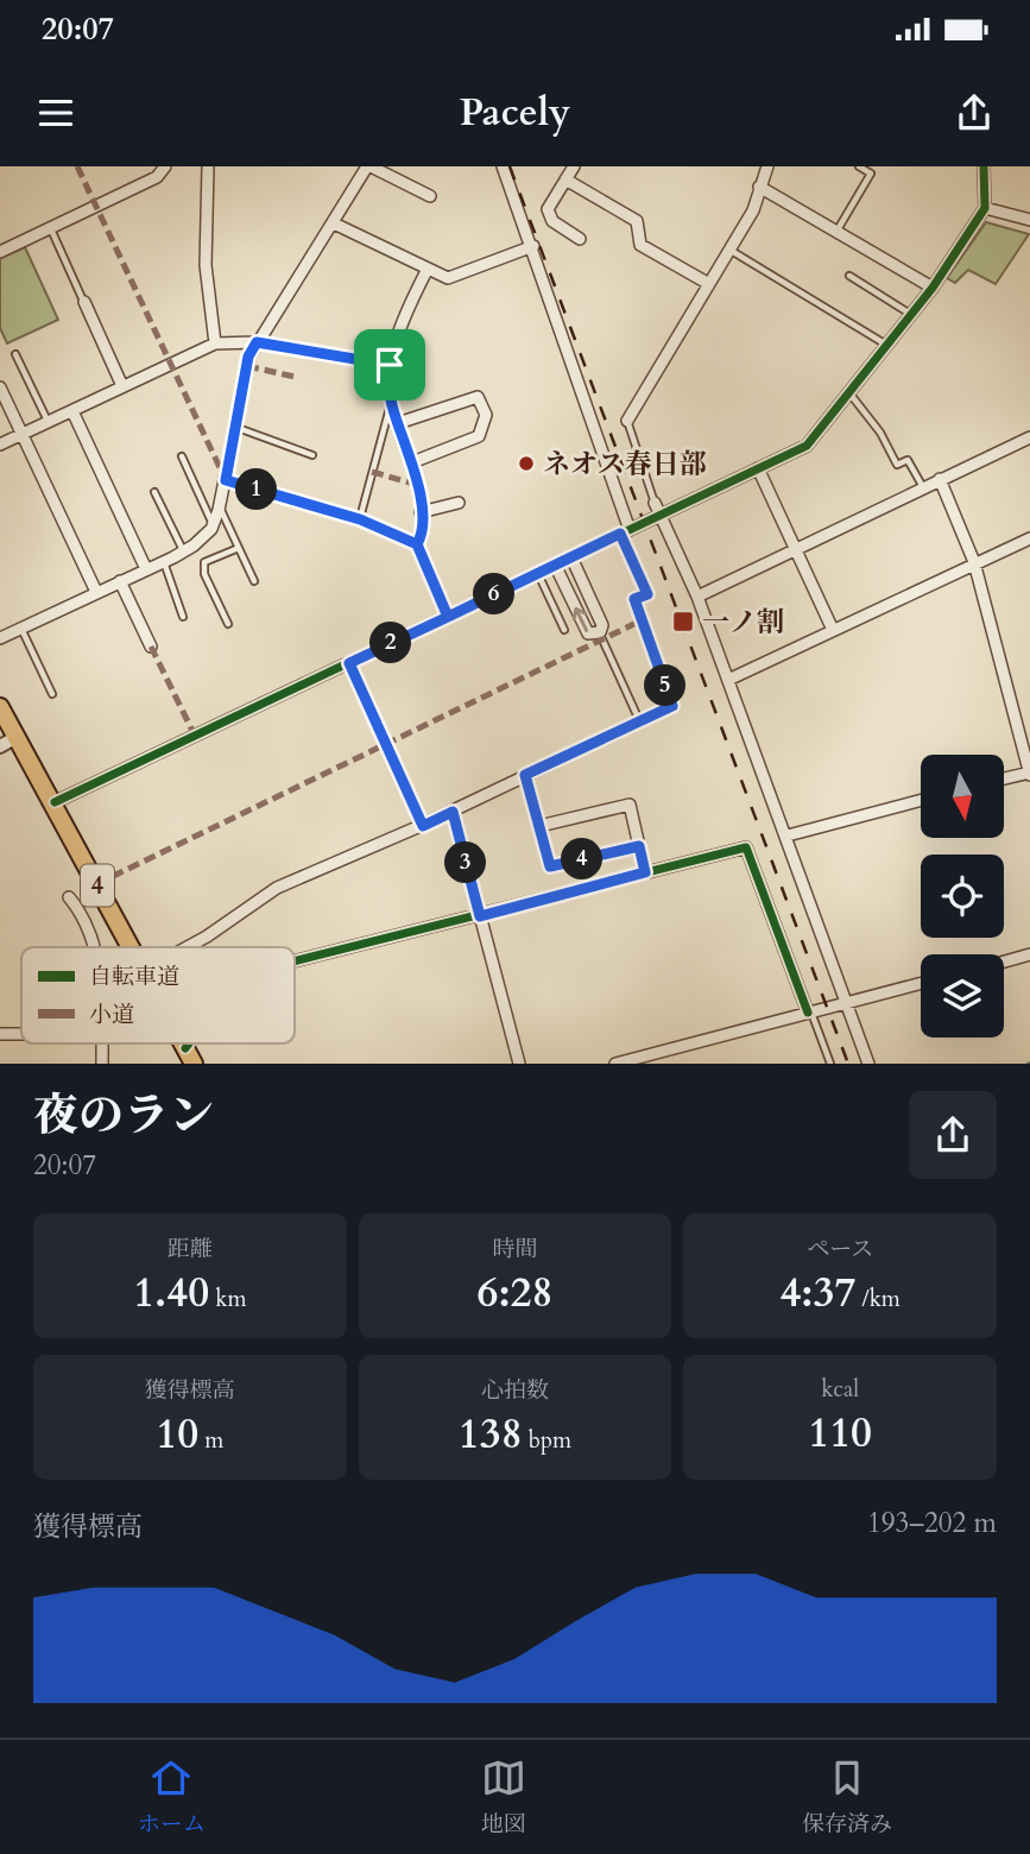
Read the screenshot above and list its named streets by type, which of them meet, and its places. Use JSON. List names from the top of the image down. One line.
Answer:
{"streets":{"highway":["4"]},"places":{"other":["ネオス春日部"],"transit":["一ノ割"]},"legend":["自転車道","小道"],"north":"bottom","page":{"status":"20:07","header":"Pacely","pins":["1","6","2","5","4","3"],"heading":["夜のラン","20:07"],"stats":[["距離","1.40 km"],["時間","6:28"],["ペース","4:37 /km"],["獲得標高","10 m"],["心拍数","138 bpm"],["kcal","110"]],"chart":["獲得標高","193–202 m"],"tabs":["ホーム","地図","保存済み"]}}
